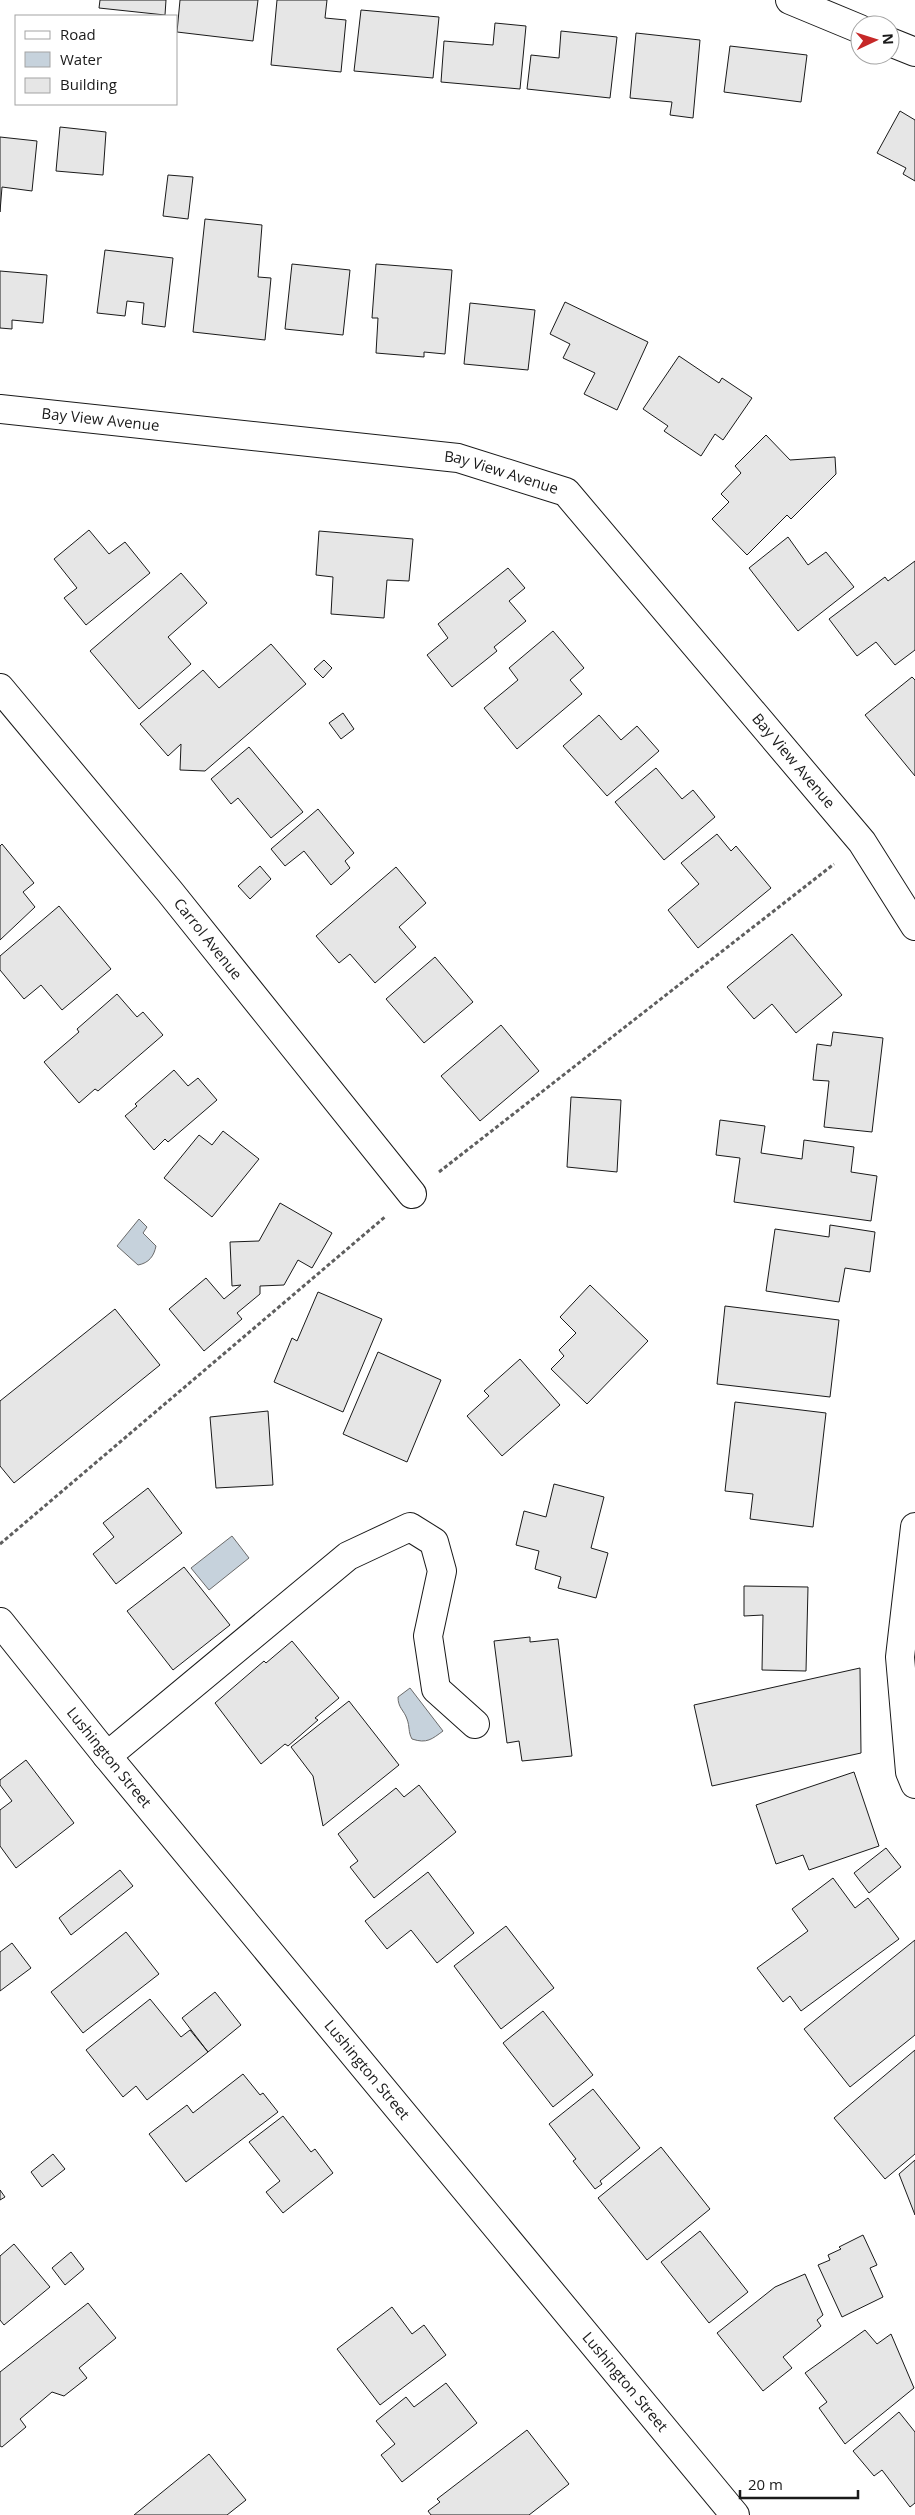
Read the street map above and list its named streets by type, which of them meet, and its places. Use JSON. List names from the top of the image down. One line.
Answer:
{"streets":{"street":["Bay View Avenue","Carrol Avenue","Lushington Street"]},"legend":["Road","Water","Building"],"scale_bar":"20 m","north":"right"}
